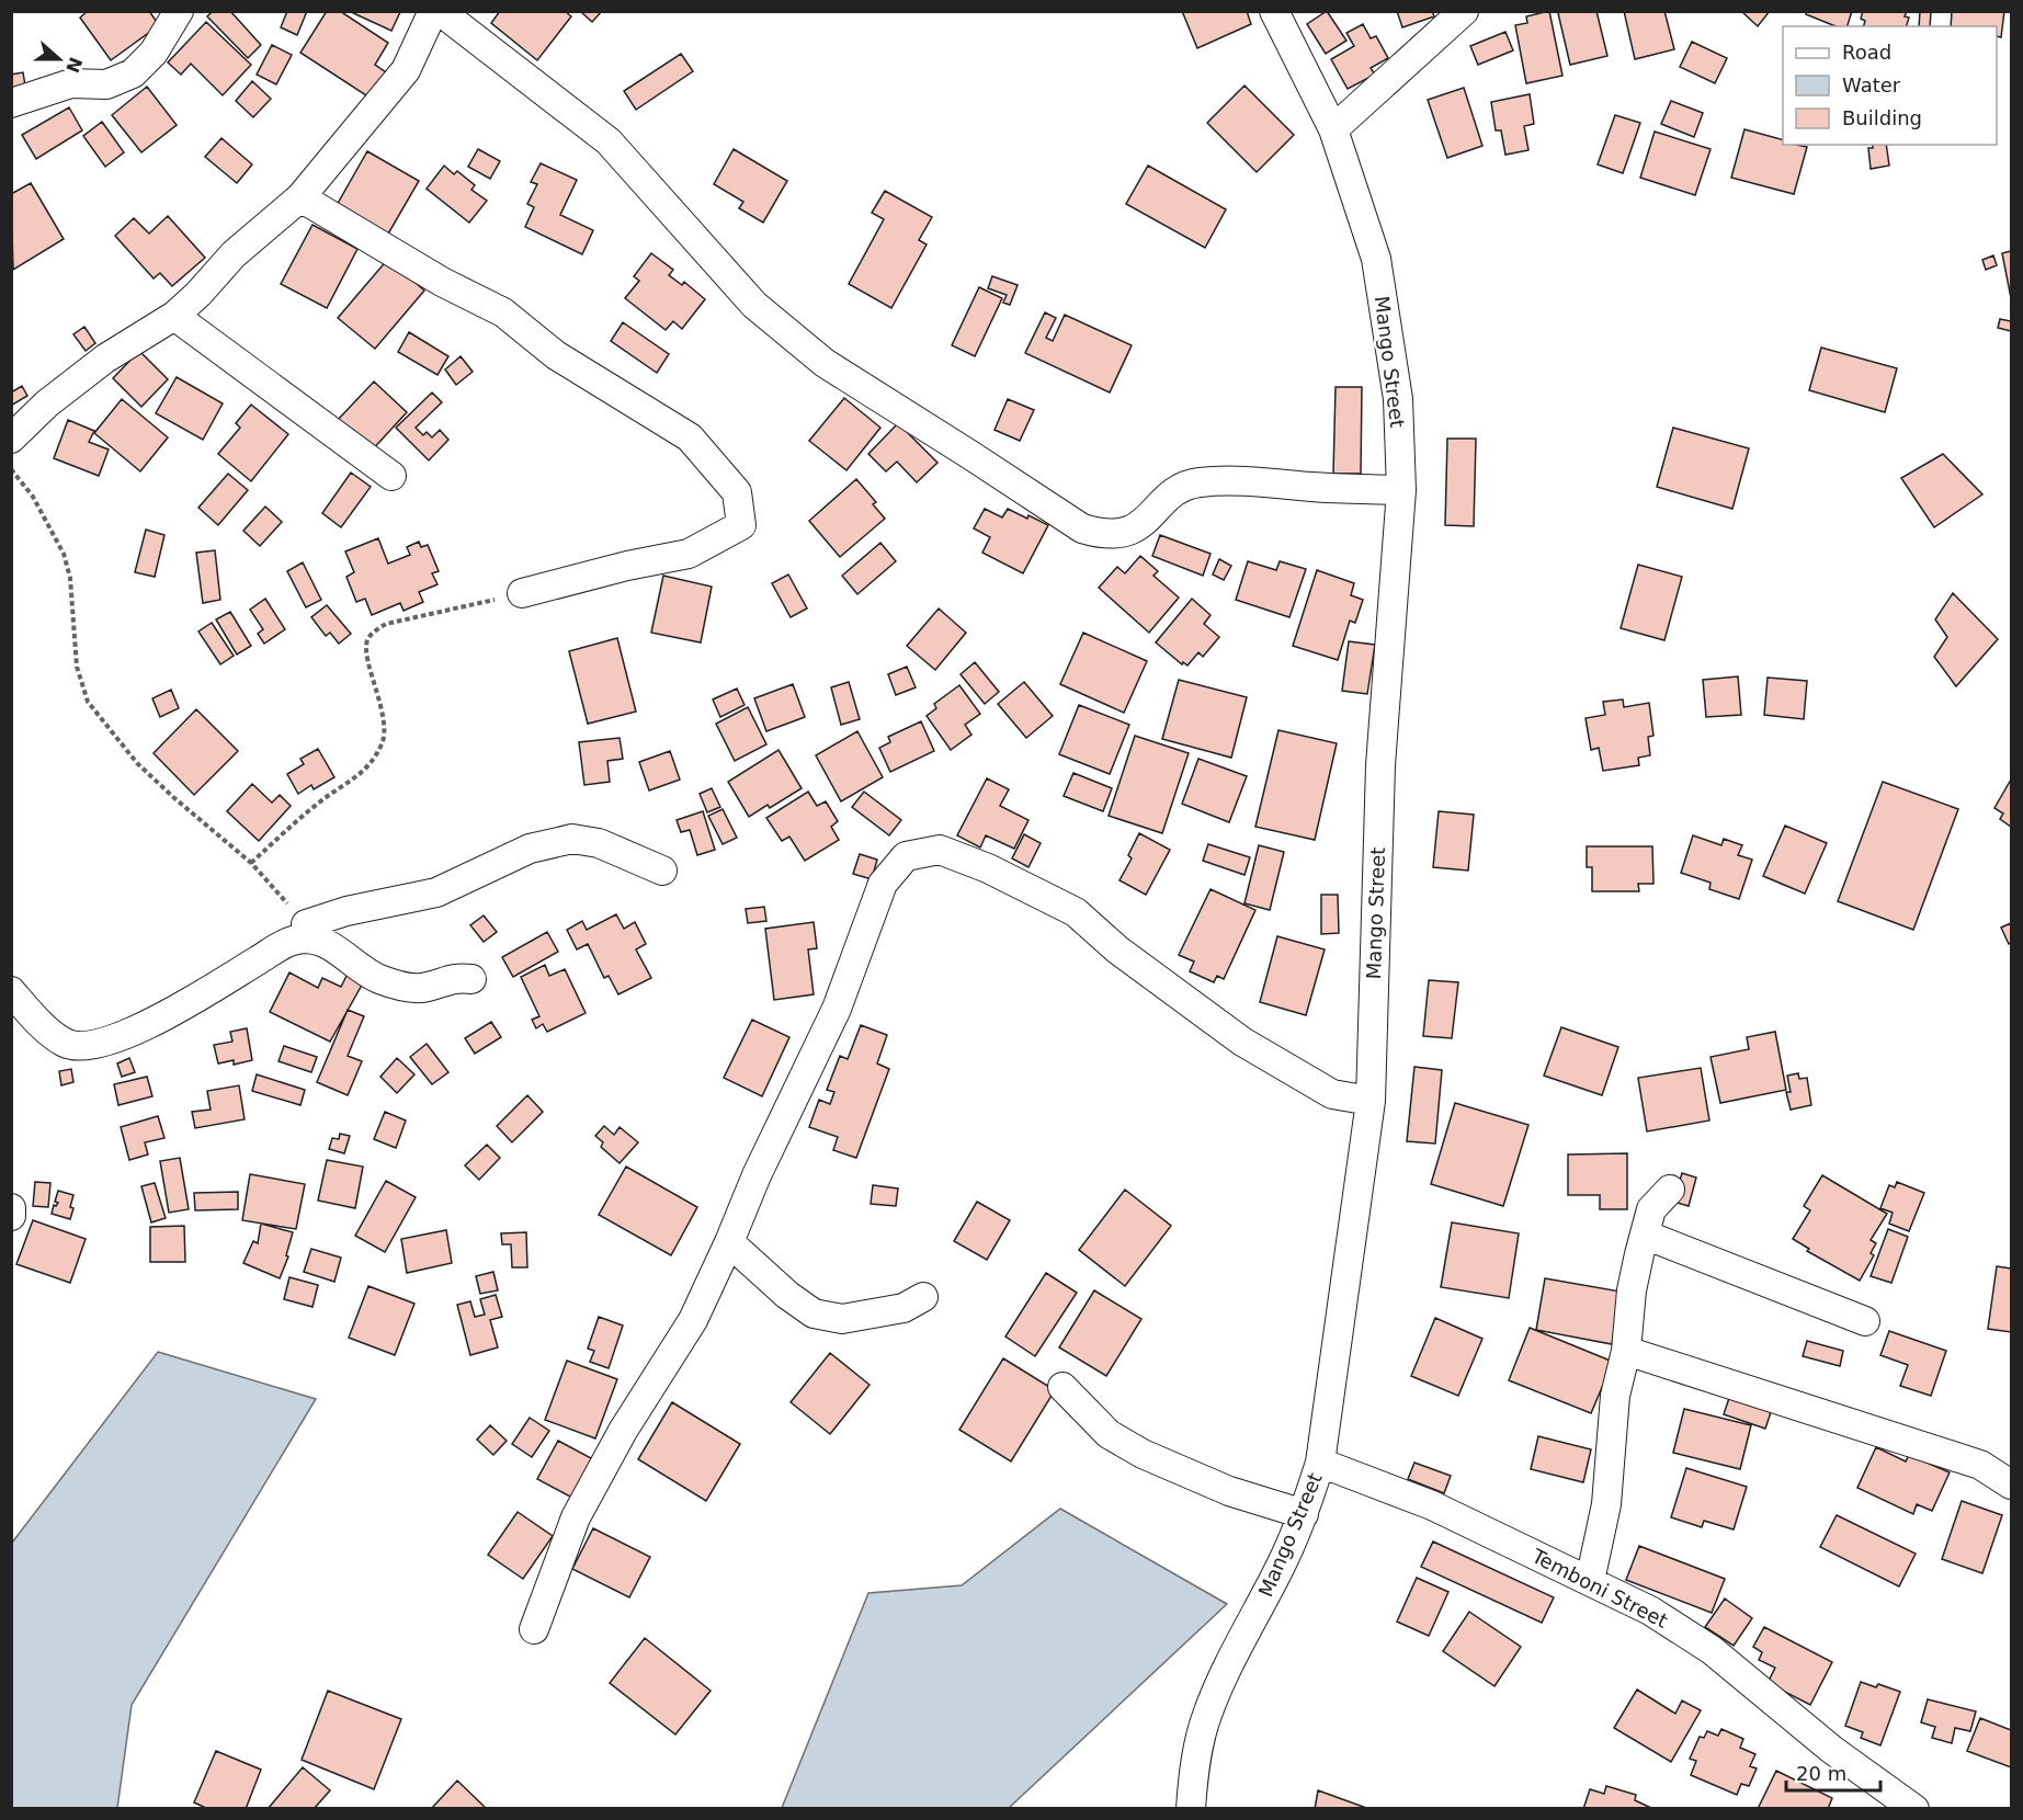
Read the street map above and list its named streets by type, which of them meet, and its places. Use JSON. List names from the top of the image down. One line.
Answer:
{"streets":{"street":["Mango Street","Temboni Street"]},"crossings":[["Mango Street","Temboni Street"]],"legend":["Road","Water","Building"],"scale_bar":"20 m","north":"right"}
